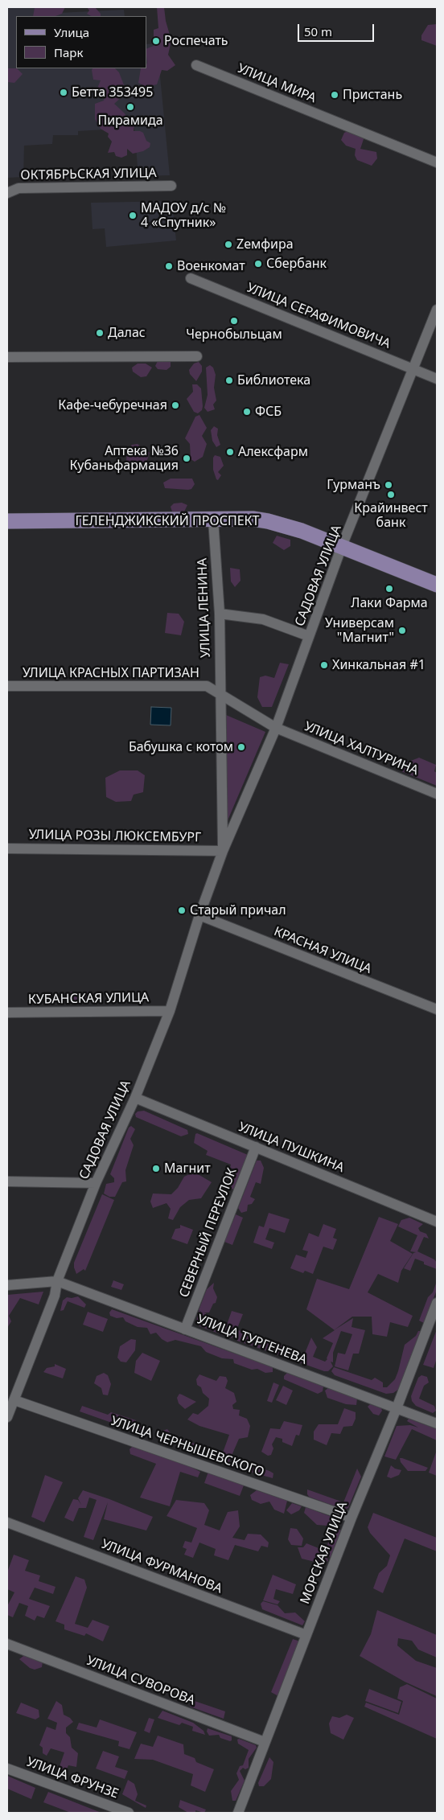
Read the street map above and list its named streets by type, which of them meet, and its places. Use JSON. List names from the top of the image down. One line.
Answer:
{"streets":{"main road":["ГЕЛЕНДЖИКСКИЙ ПРОСПЕКТ"],"street":["УЛИЦА МИРА","ОКТЯБРЬСКАЯ УЛИЦА","УЛИЦА СЕРАФИМОВИЧА","САДОВАЯ УЛИЦА","УЛИЦА ЛЕНИНА","УЛИЦА КРАСНЫХ ПАРТИЗАН","УЛИЦА ХАЛТУРИНА","УЛИЦА РОЗЫ ЛЮКСЕМБУРГ","КРАСНАЯ УЛИЦА","КУБАНСКАЯ УЛИЦА","УЛИЦА ПУШКИНА","СЕВЕРНЫЙ ПЕРЕУЛОК","УЛИЦА ТУРГЕНЕВА","УЛИЦА ЧЕРНЫШЕВСКОГО","МОРСКАЯ УЛИЦА","УЛИЦА ФУРМАНОВА","УЛИЦА СУВОРОВА","УЛИЦА ФРУНЗЕ"]},"crossings":[["УЛИЦА СЕРАФИМОВИЧА","САДОВАЯ УЛИЦА"],["ГЕЛЕНДЖИКСКИЙ ПРОСПЕКТ","САДОВАЯ УЛИЦА"],["ГЕЛЕНДЖИКСКИЙ ПРОСПЕКТ","УЛИЦА ЛЕНИНА"],["САДОВАЯ УЛИЦА","УЛИЦА ЛЕНИНА"],["САДОВАЯ УЛИЦА","УЛИЦА КРАСНЫХ ПАРТИЗАН"],["САДОВАЯ УЛИЦА","УЛИЦА ХАЛТУРИНА"],["САДОВАЯ УЛИЦА","УЛИЦА РОЗЫ ЛЮКСЕМБУРГ"],["САДОВАЯ УЛИЦА","КРАСНАЯ УЛИЦА"],["САДОВАЯ УЛИЦА","КУБАНСКАЯ УЛИЦА"],["САДОВАЯ УЛИЦА","УЛИЦА ПУШКИНА"],["САДОВАЯ УЛИЦА","УЛИЦА ТУРГЕНЕВА"],["САДОВАЯ УЛИЦА","УЛИЦА ЧЕРНЫШЕВСКОГО"],["УЛИЦА ЛЕНИНА","УЛИЦА КРАСНЫХ ПАРТИЗАН"],["УЛИЦА КРАСНЫХ ПАРТИЗАН","УЛИЦА ХАЛТУРИНА"],["УЛИЦА ПУШКИНА","СЕВЕРНЫЙ ПЕРЕУЛОК"],["СЕВЕРНЫЙ ПЕРЕУЛОК","УЛИЦА ТУРГЕНЕВА"],["УЛИЦА ТУРГЕНЕВА","МОРСКАЯ УЛИЦА"],["УЛИЦА ЧЕРНЫШЕВСКОГО","МОРСКАЯ УЛИЦА"],["МОРСКАЯ УЛИЦА","УЛИЦА ФУРМАНОВА"],["МОРСКАЯ УЛИЦА","УЛИЦА СУВОРОВА"]],"places":["Роспечать","Бетта 353495","Пристань","Пирамида","МАДОУ д/с № 4 «Спутник»","Zемфира","Сбербанк","Военкомат","Чернобыльцам","Далас","Библиотека","Кафе-чебуречная","ФСБ","Алексфарм","Аптека №36 Кубаньфармация","Гурманъ","Крайинвест банк","Лаки Фарма","Универсам \"Магнит\"","Хинкальная #1","Бабушка с котом","Старый причал","Магнит"],"legend":["Улица","Парк"],"scale_bar":"50 m"}
